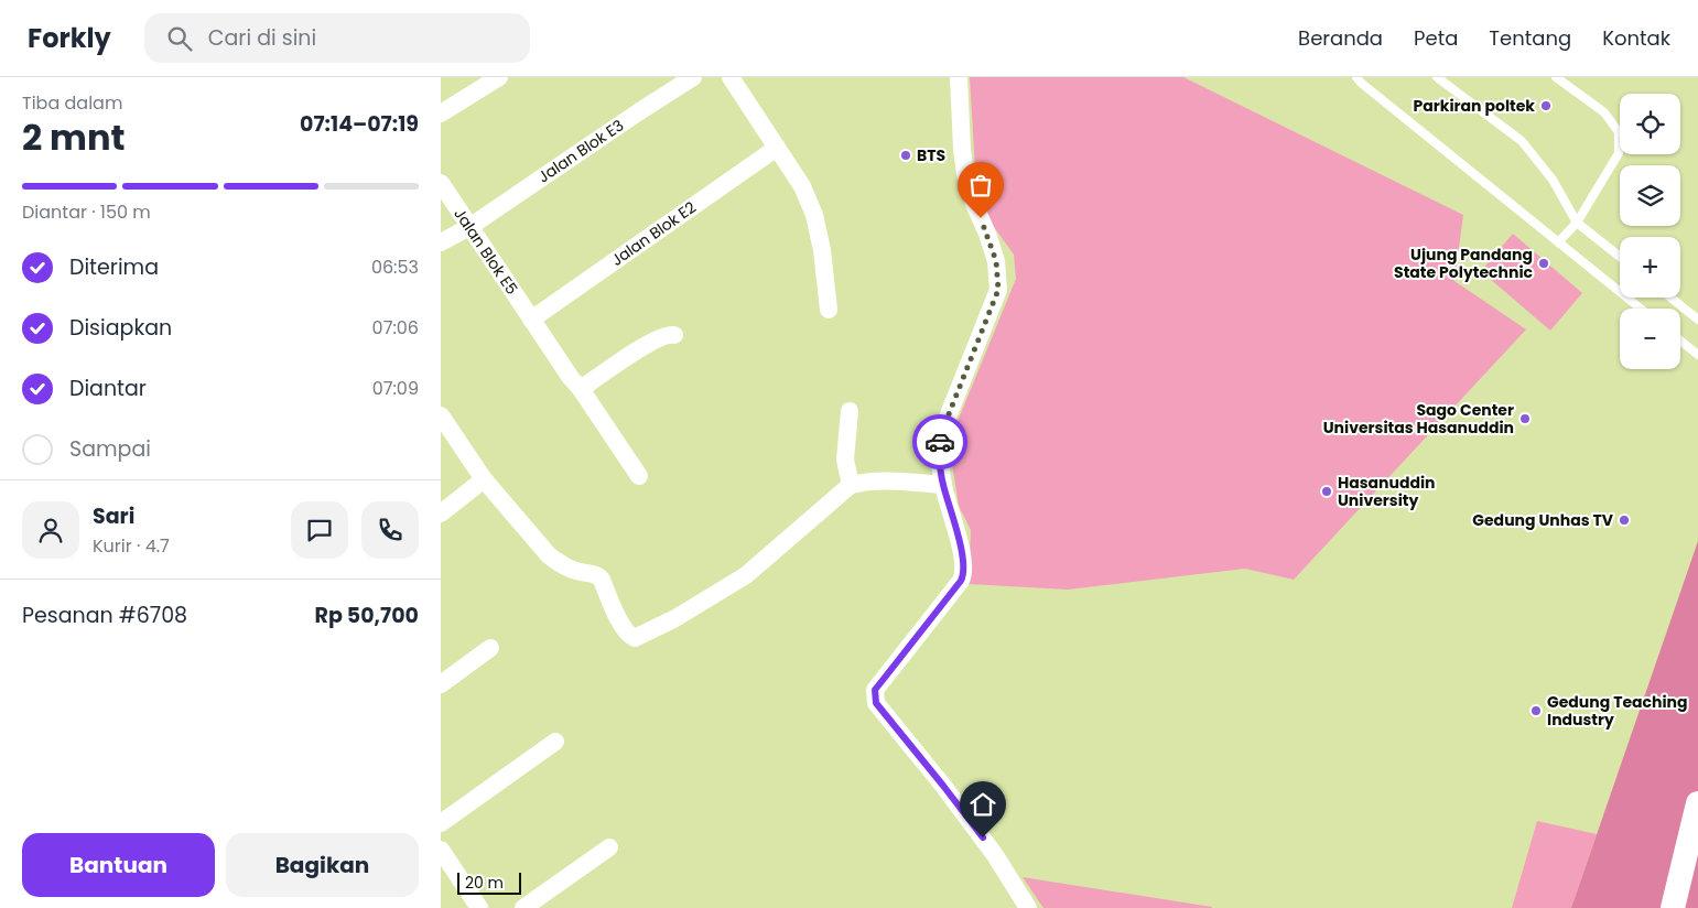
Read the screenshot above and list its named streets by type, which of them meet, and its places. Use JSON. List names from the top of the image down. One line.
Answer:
{"streets":{"street":["Jalan Blok E3","Jalan Blok E2","Jalan Blok E5"]},"crossings":[["Jalan Blok E3","Jalan Blok E5"],["Jalan Blok E2","Jalan Blok E5"]],"places":["Parkiran poltek","BTS","Ujung Pandang State Polytechnic","Sago Center Universitas Hasanuddin","Hasanuddin University","Gedung Unhas TV","Gedung Teaching Industry"],"scale_bar":"20 m","page":{"header":"Forkly","search":"Cari di sini","nav":["Beranda","Peta","Tentang","Kontak"],"heading":["2 mnt","Tiba dalam","07:14–07:19"],"panel":["Sari","Kurir · 4.7","Pesanan #6708","Rp 50,700"],"map_buttons":["+","−"],"bar":"Diantar · 150 m","list":[["Diterima","06:53"],["Disiapkan","07:06"],["Diantar","07:09"],"Sampai"],"buttons":["Bantuan","Bagikan"],"scale":"20 m"}}
